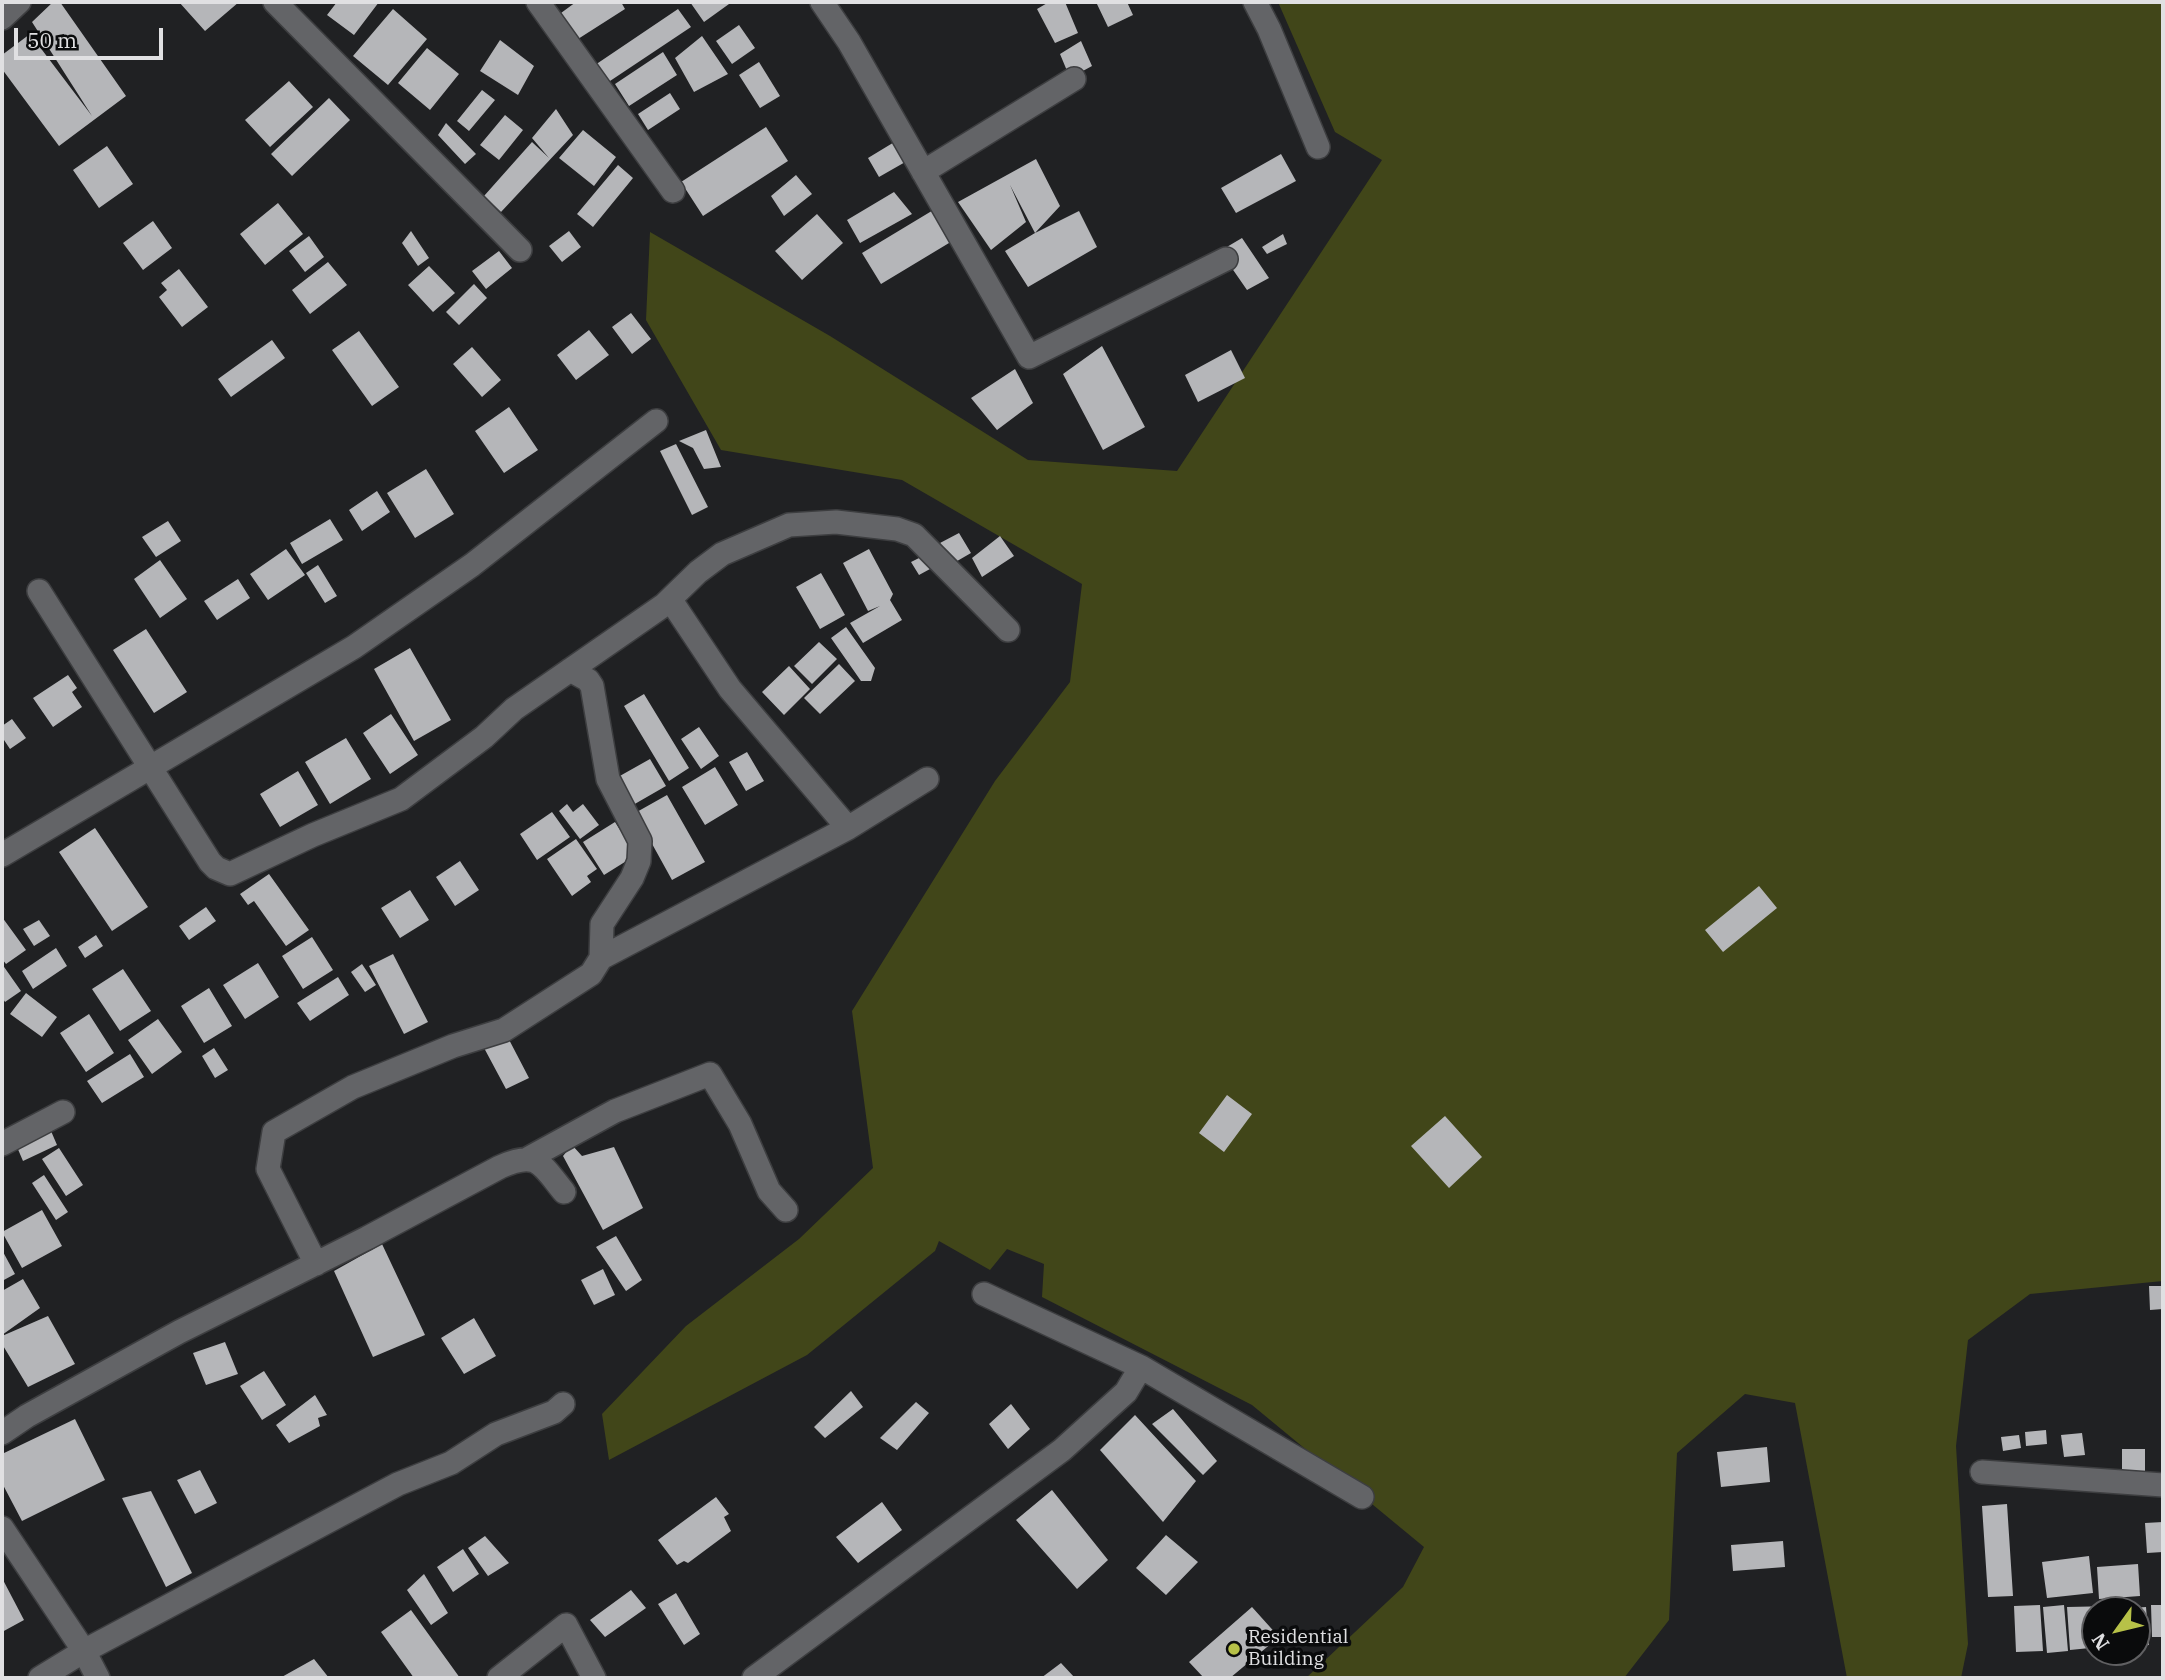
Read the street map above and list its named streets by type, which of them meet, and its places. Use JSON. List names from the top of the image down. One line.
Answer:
{"places":["Residential Building"],"scale_bar":"50 m","north":"bottom left"}
